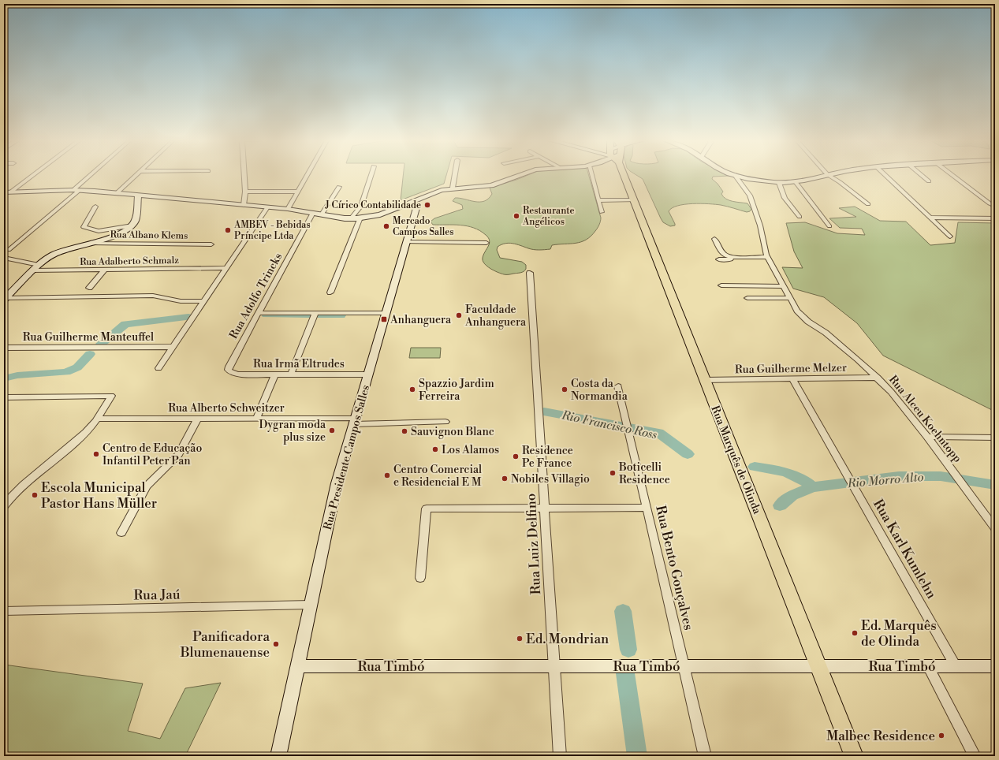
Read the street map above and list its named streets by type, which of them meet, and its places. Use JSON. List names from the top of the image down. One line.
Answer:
{"streets":{"main road":["Rua Presidente Campos Salles","Rua Marquês de Olinda","Rua Timbó"],"street":["Rua Albano Klems","Rua Adalberto Schmalz","Rua Adolfo Trincks","Rua Guilherme Manteuffel","Rua Irmã Eltrudes","Rua Guilherme Melzer","Rua Alberto Schweitzer","Rua Alceu Koehntopp","Rua Luiz Delfino","Rua Karl Kumlehn","Rua Bento Gonçalves","Rua Jaú"]},"crossings":[["Rua Adolfo Trincks","Rua Irmã Eltrudes"],["Rua Irmã Eltrudes","Rua Presidente Campos Salles"],["Rua Guilherme Melzer","Rua Alceu Koehntopp"],["Rua Guilherme Melzer","Rua Marquês de Olinda"],["Rua Guilherme Melzer","Rua Karl Kumlehn"],["Rua Alberto Schweitzer","Rua Presidente Campos Salles"],["Rua Presidente Campos Salles","Rua Jaú"],["Rua Presidente Campos Salles","Rua Timbó"],["Rua Marquês de Olinda","Rua Timbó"],["Rua Luiz Delfino","Rua Timbó"],["Rua Karl Kumlehn","Rua Timbó"],["Rua Bento Gonçalves","Rua Timbó"]],"water":["Rio Francisco Ross","Rio Morro Alto"],"places":{"other":["J Círico Contabilidade","Restaurante Angélicos","Mercado Campos Salles","AMBEV - Bebidas Príncipe Ltda","Faculdade Anhanguera","Spazzio Jardim Ferreira","Costa da Normandia","Dygran moda plus size","Sauvignon Blanc","Los Alamos","Centro de Educação Infantil Peter Pan","Residence Pe France","Boticelli Residence","Centro Comercial e Residencial E M","Nobiles Villagio","Escola Municipal Pastor Hans Müller","Ed. Marquês de Olinda","Ed. Mondrian","Panificadora Blumenauense","Malbec Residence"],"transit":["Anhanguera"]}}
